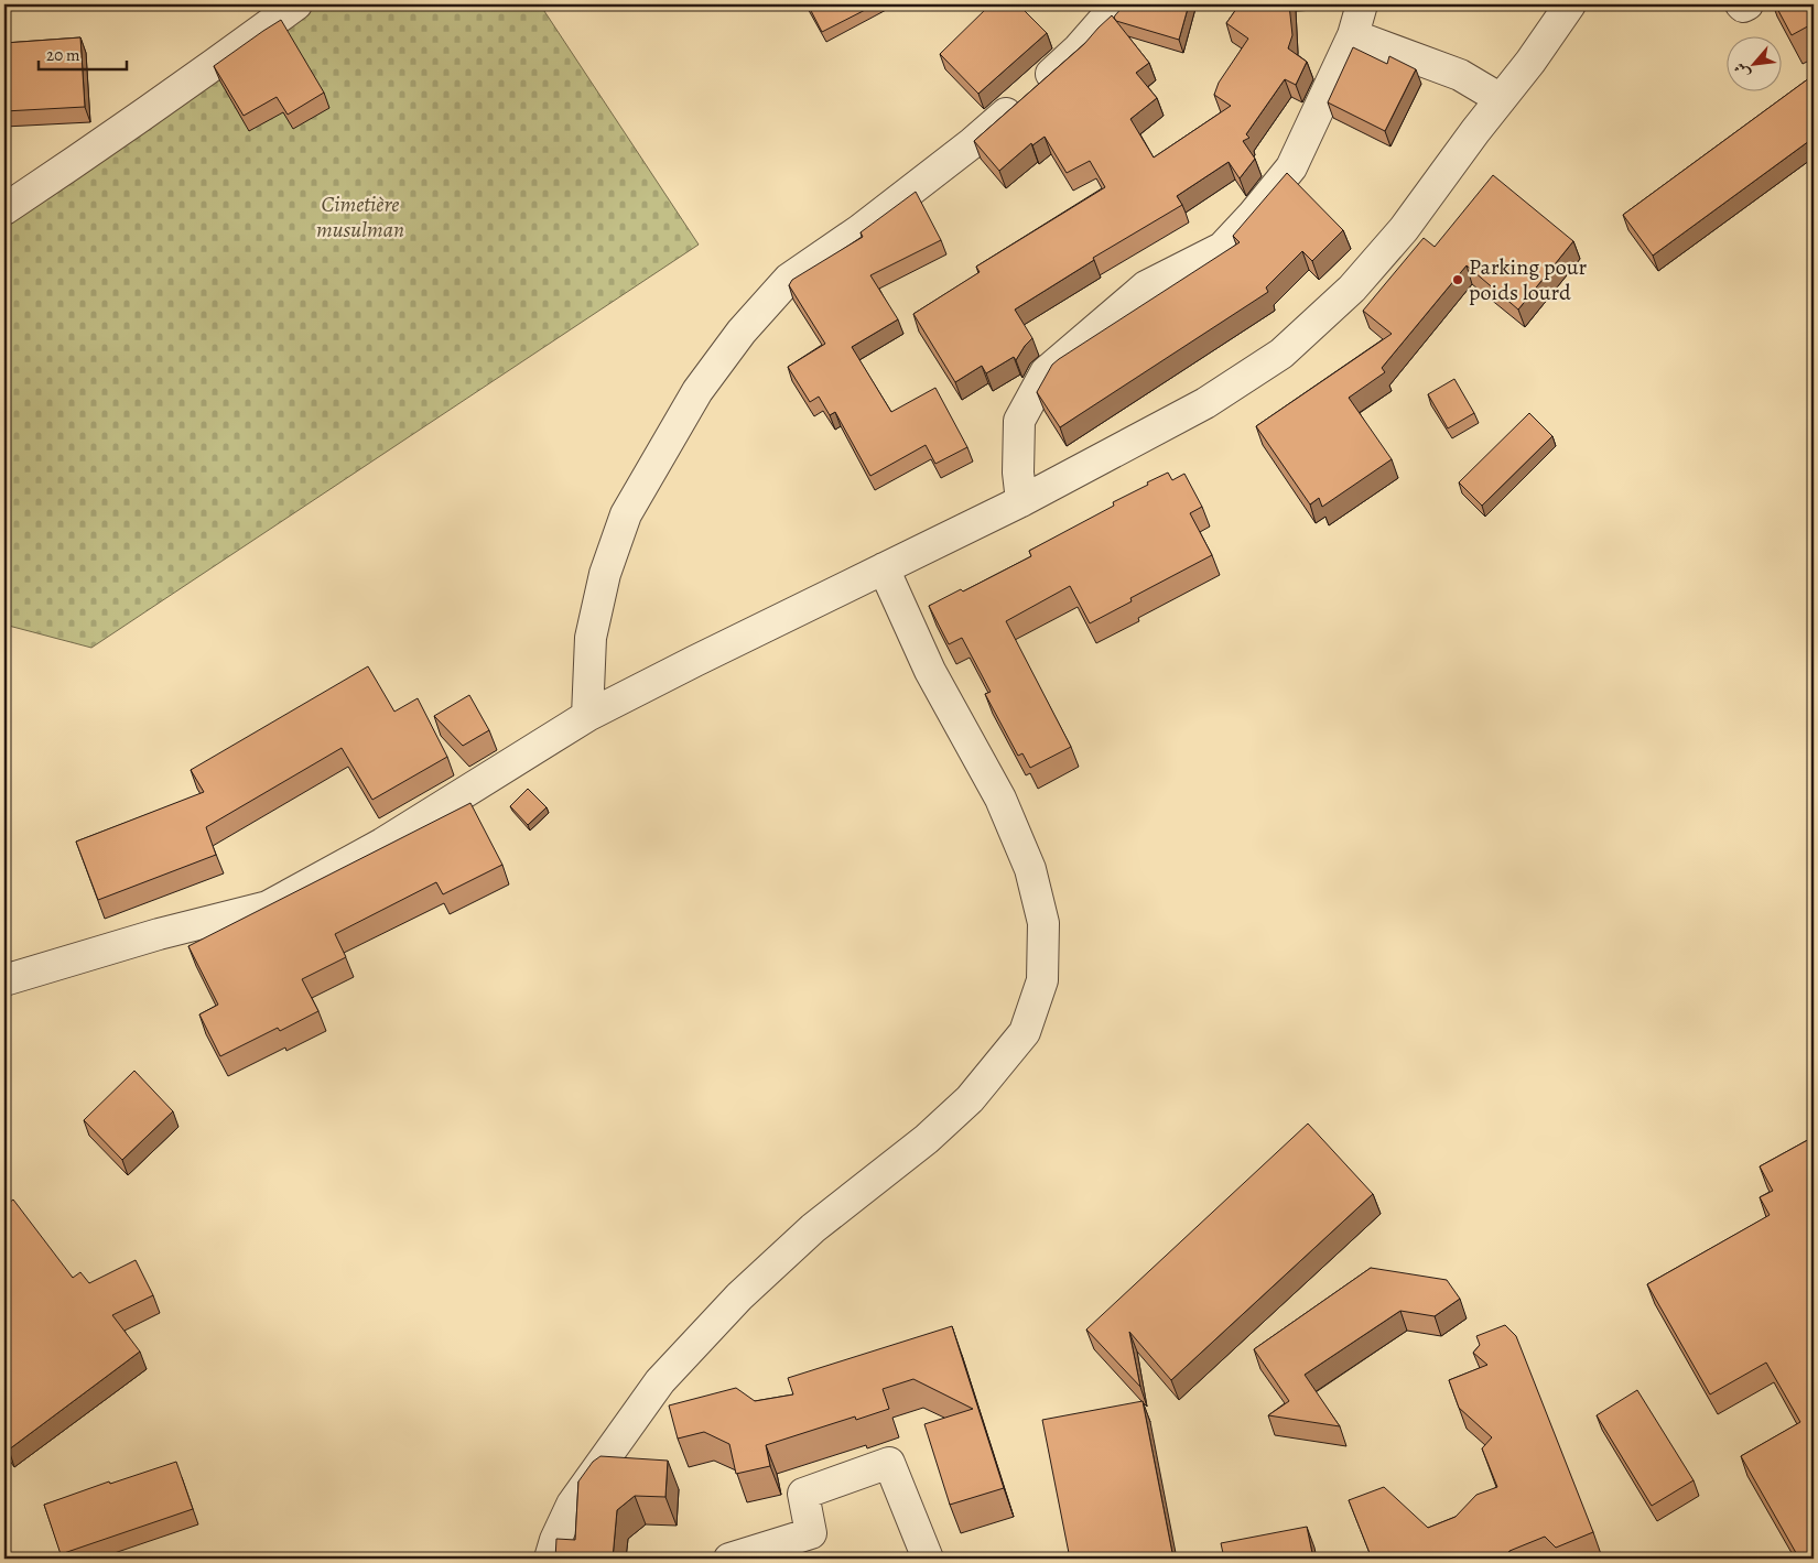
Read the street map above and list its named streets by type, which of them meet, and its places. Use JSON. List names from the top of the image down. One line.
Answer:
{"parks":["Cimetière musulman"],"places":["Parking pour poids lourd"],"scale_bar":"20 m","north":"bottom left"}
